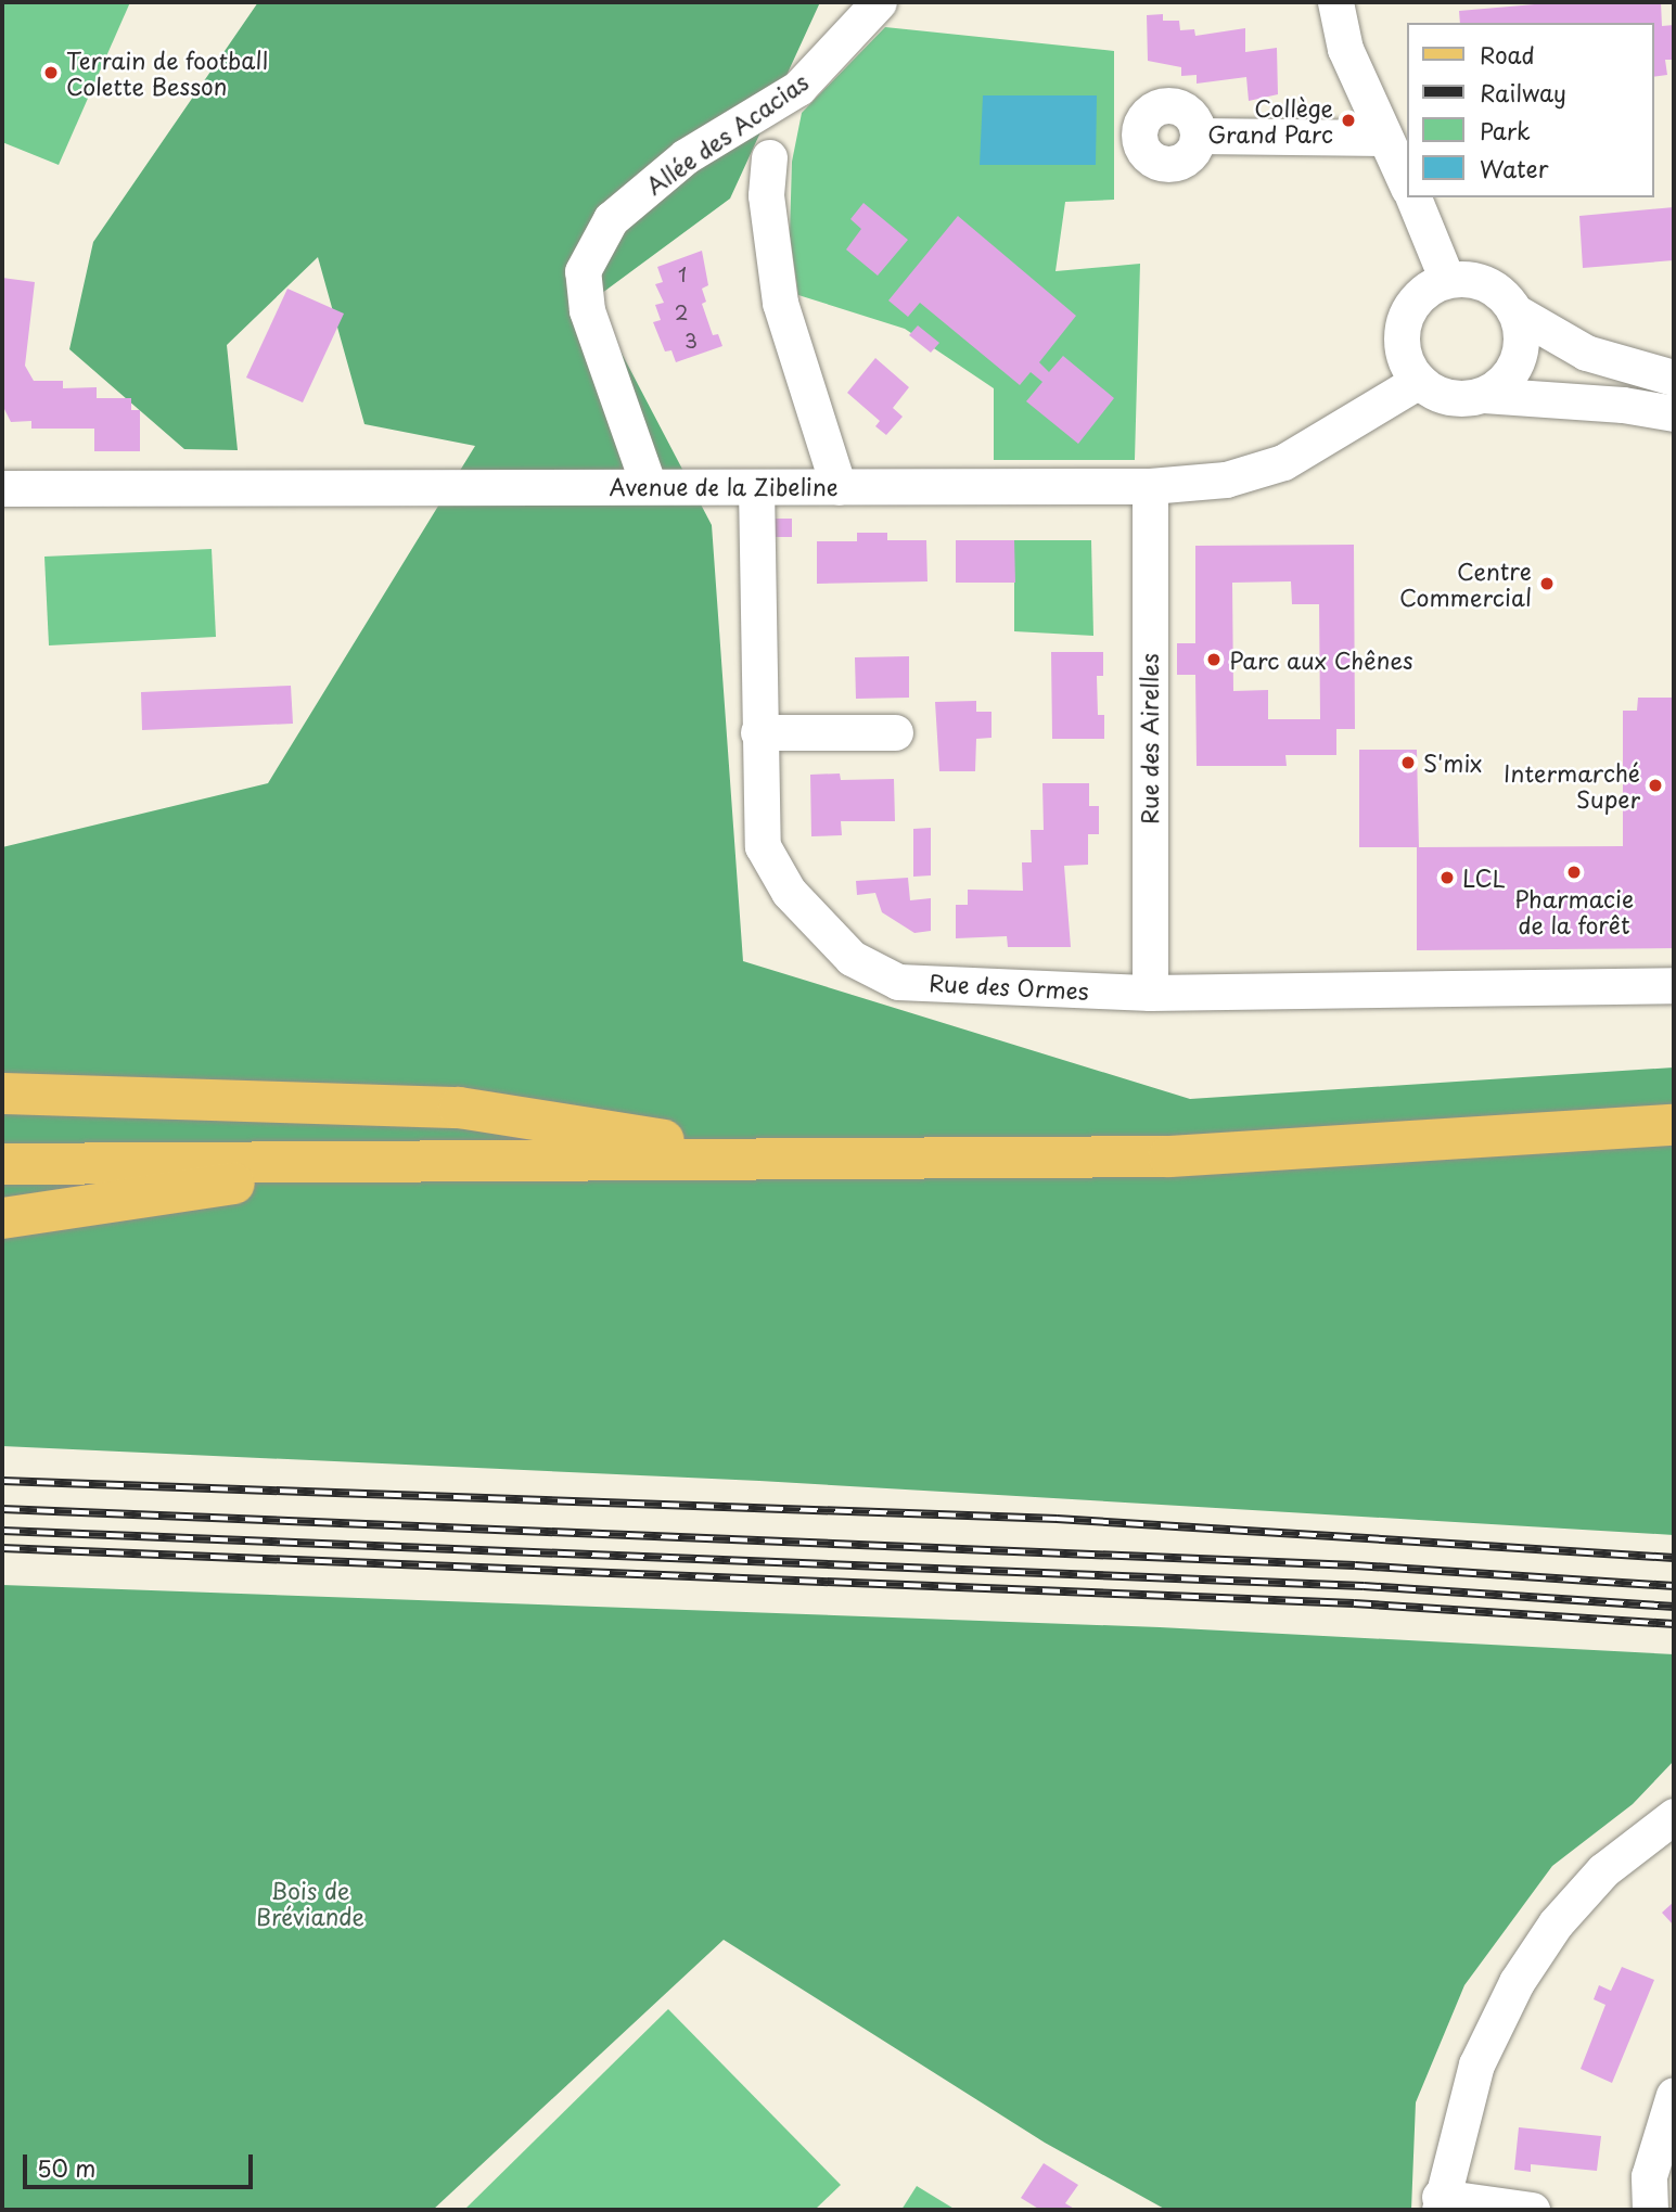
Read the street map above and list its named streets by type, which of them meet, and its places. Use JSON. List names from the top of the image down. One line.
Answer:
{"streets":{"street":["Allée des Acacias","Avenue de la Zibeline","Rue des Airelles","Rue des Ormes"]},"crossings":[["Allée des Acacias","Avenue de la Zibeline"],["Avenue de la Zibeline","Rue des Airelles"],["Avenue de la Zibeline","Rue des Ormes"],["Rue des Airelles","Rue des Ormes"]],"parks":["Bois de Bréviande"],"places":["Terrain de football Colette Besson","Collège Grand Parc","Centre Commercial","Parc aux Chênes","S'mix","Intermarché Super","Pharmacie de la forêt","LCL"],"house_numbers":["1","2","3"],"legend":["Road","Railway","Park","Water"],"scale_bar":"50 m"}
